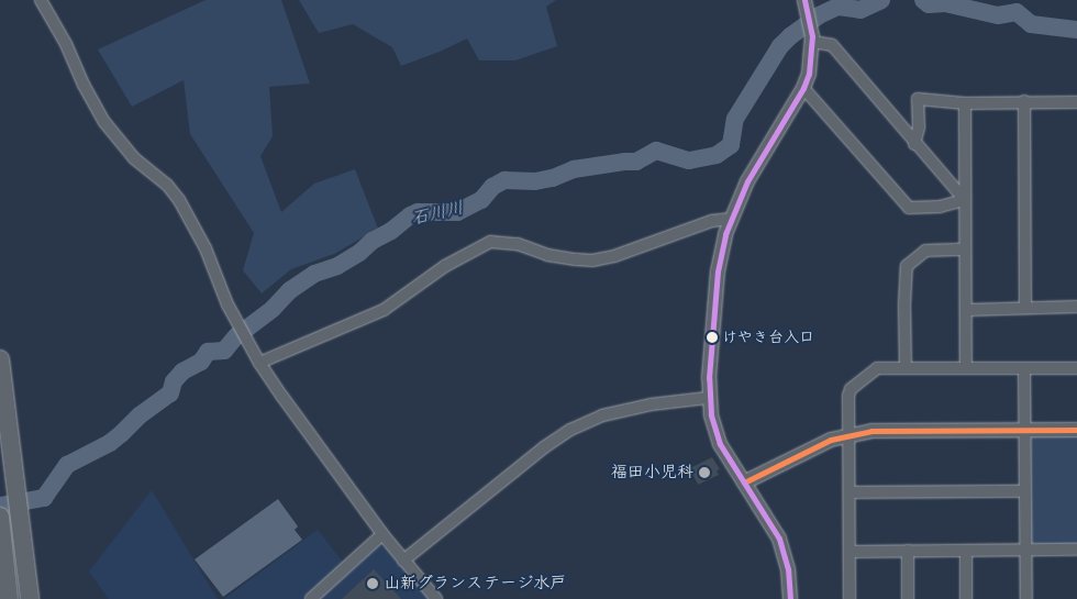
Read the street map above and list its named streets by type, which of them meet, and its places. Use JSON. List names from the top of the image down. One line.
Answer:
{"water":["石川川"],"places":["けやき台入口","福田小児科","山新グランステージ水戸"]}
